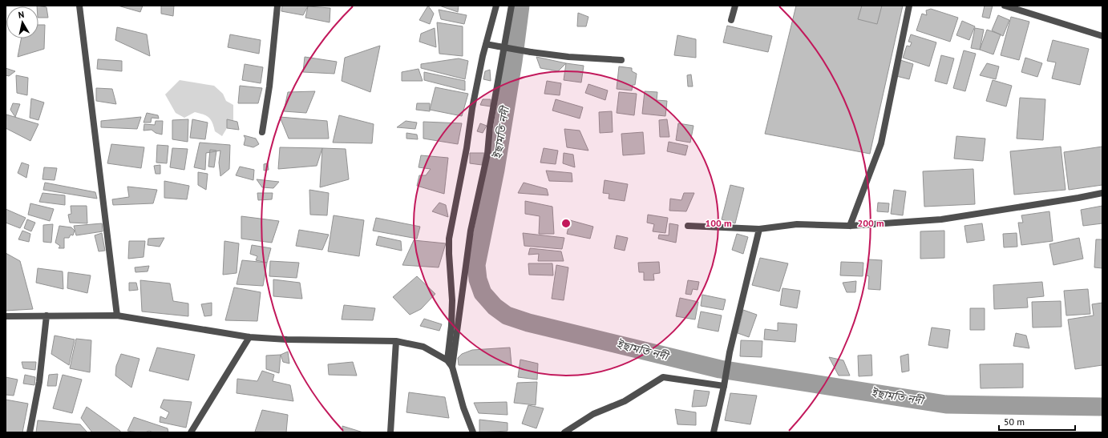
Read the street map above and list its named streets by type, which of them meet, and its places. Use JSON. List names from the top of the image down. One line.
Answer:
{"water":["ইছামতি নদী"],"scale_bar":"50 m","north":"top","rings":["100 m","200 m"]}
